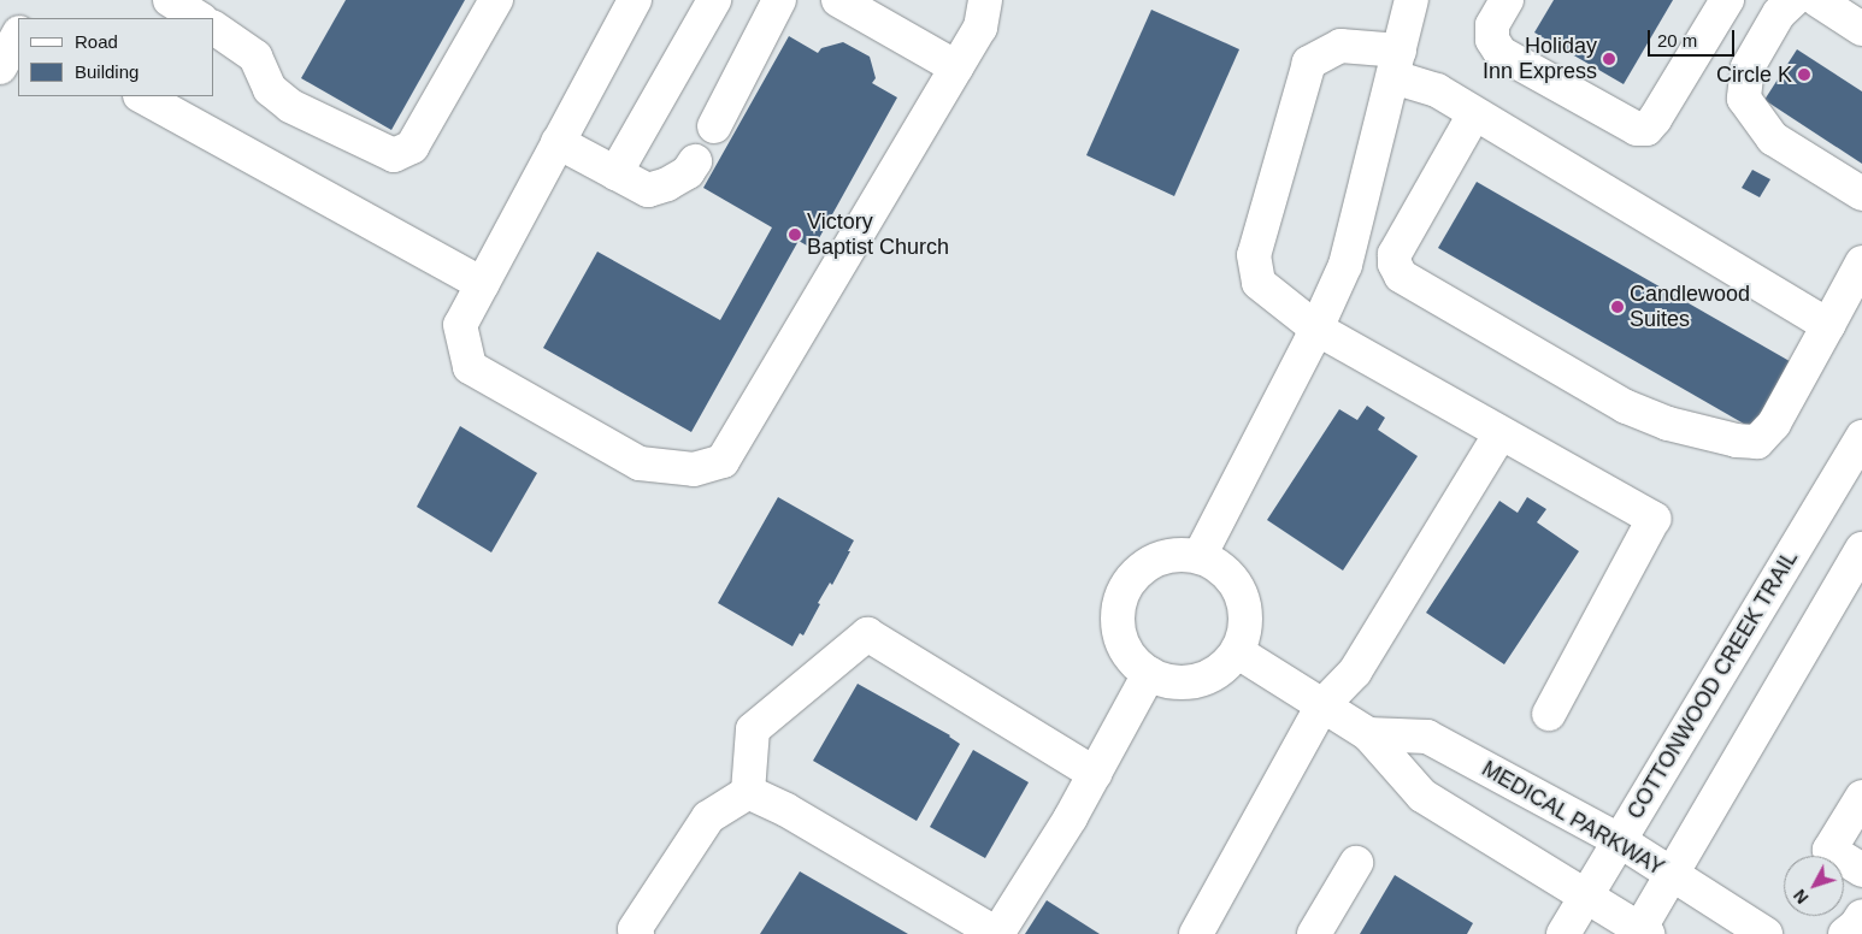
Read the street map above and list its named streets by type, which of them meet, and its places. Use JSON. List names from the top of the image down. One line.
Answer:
{"streets":{"street":["COTTONWOOD CREEK TRAIL","MEDICAL PARKWAY"]},"crossings":[["COTTONWOOD CREEK TRAIL","MEDICAL PARKWAY"]],"places":["Holiday Inn Express","Circle K","Victory Baptist Church","Candlewood Suites"],"legend":["Road","Building"],"scale_bar":"20 m","north":"bottom left"}
